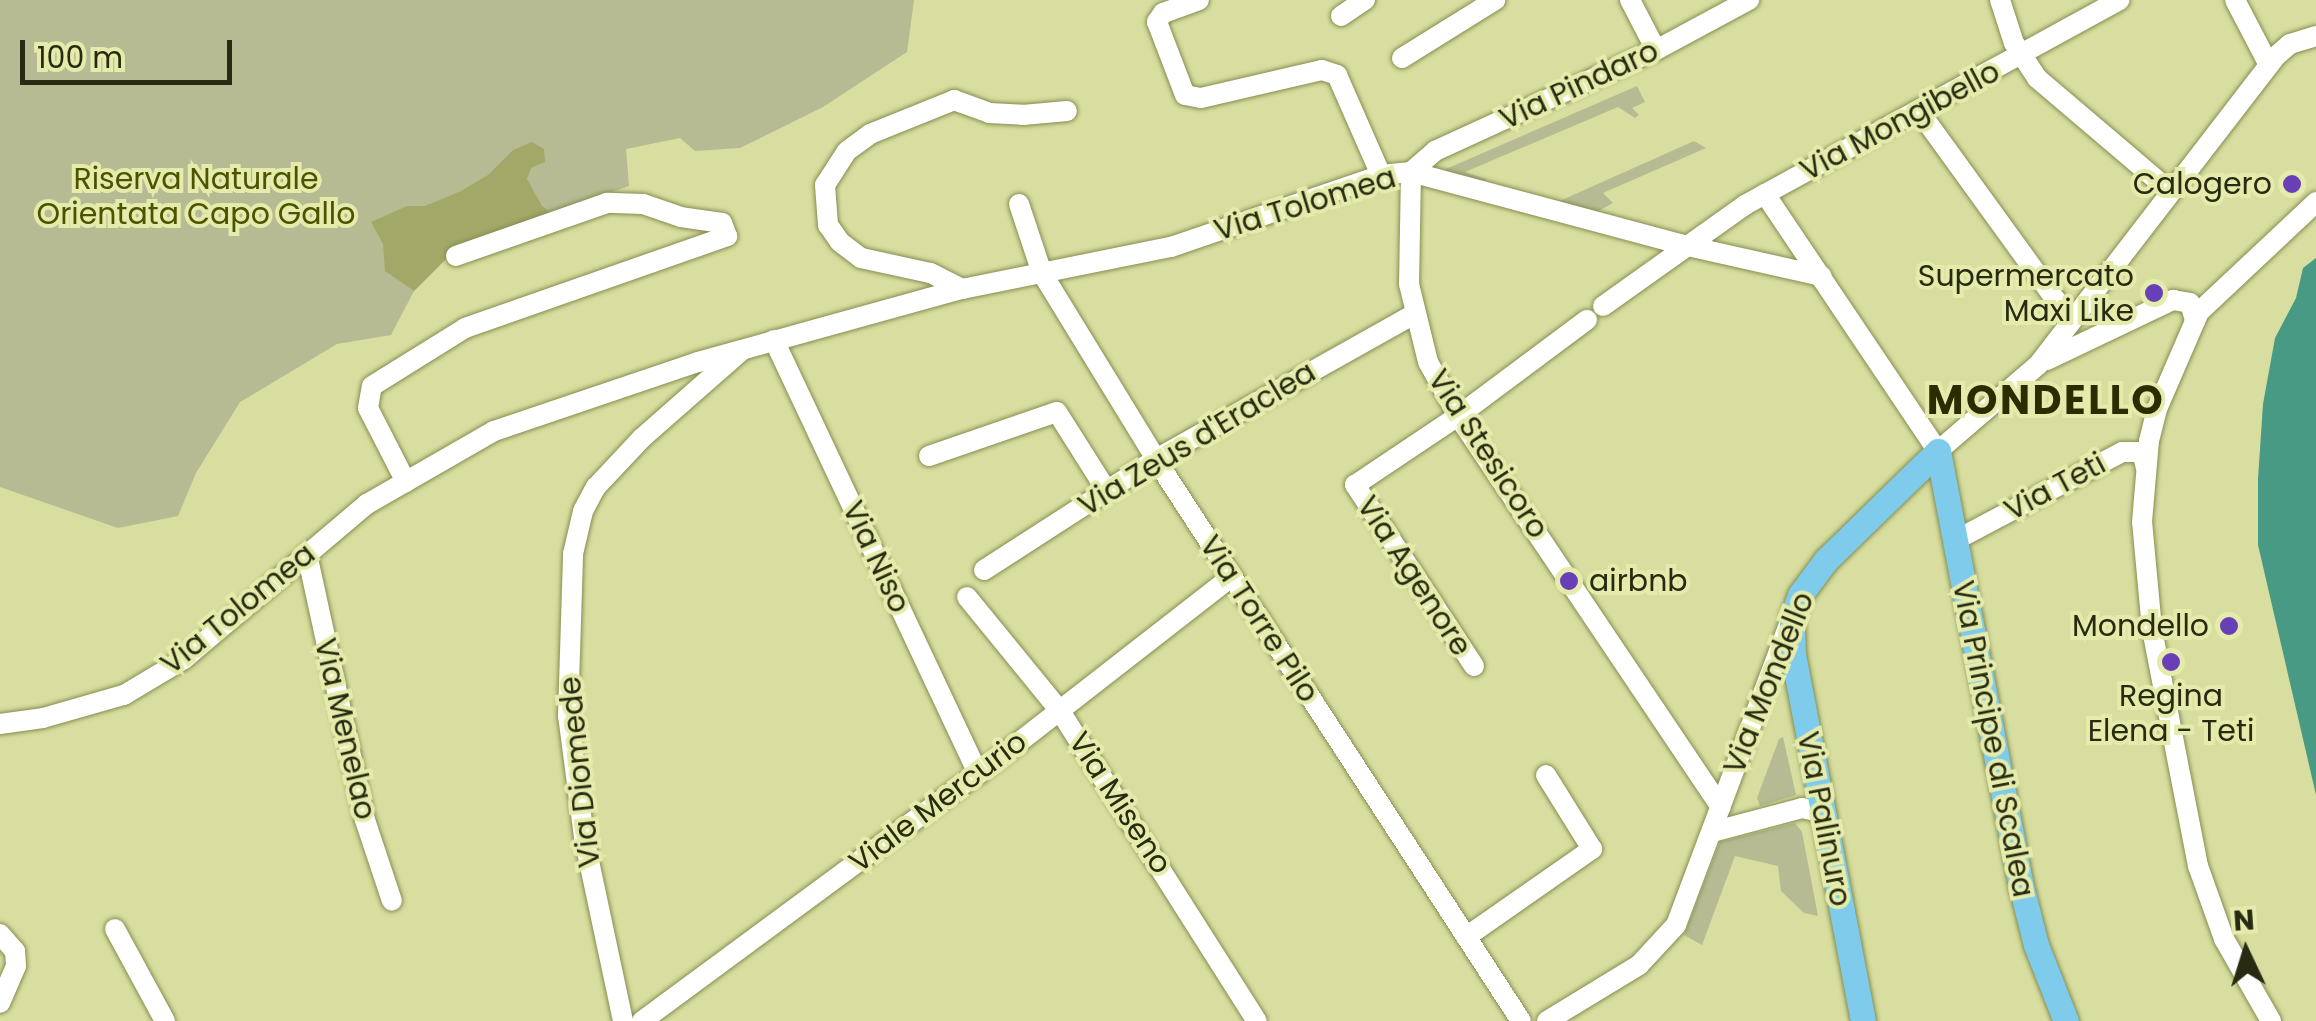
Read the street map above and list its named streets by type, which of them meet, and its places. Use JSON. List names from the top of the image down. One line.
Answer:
{"streets":{"main road":["Via Mondello","Via Principe di Scalea","Via Palinuro"],"street":["Via Pindaro","Via Mongibello","Via Tolomea","Via Zeus d'Eraclea","Via Stesicoro","Via Teti","Via Niso","Via Agenore","Via Torre Pilo","Via Menelao","Via Diomede","Viale Mercurio","Via Miseno"]},"crossings":[["Via Pindaro","Via Tolomea"],["Via Pindaro","Via Stesicoro"],["Via Mongibello","Via Tolomea"],["Via Mongibello","Via Stesicoro"],["Via Mongibello","Via Agenore"],["Via Tolomea","Via Stesicoro"],["Via Tolomea","Via Niso"],["Via Tolomea","Via Torre Pilo"],["Via Tolomea","Via Menelao"],["Via Tolomea","Via Diomede"],["Via Zeus d'Eraclea","Via Stesicoro"],["Via Zeus d'Eraclea","Via Torre Pilo"],["Via Stesicoro","Via Mondello"],["Via Teti","Via Principe di Scalea"],["Via Niso","Viale Mercurio"],["Via Torre Pilo","Viale Mercurio"],["Via Mondello","Via Principe di Scalea"],["Via Mondello","Via Palinuro"],["Viale Mercurio","Via Miseno"]],"districts":["MONDELLO"],"parks":["Riserva Naturale Orientata Capo Gallo"],"places":["Calogero","Supermercato Maxi Like","airbnb","Mondello","Regina Elena - Teti"],"scale_bar":"100 m","north":"top"}
